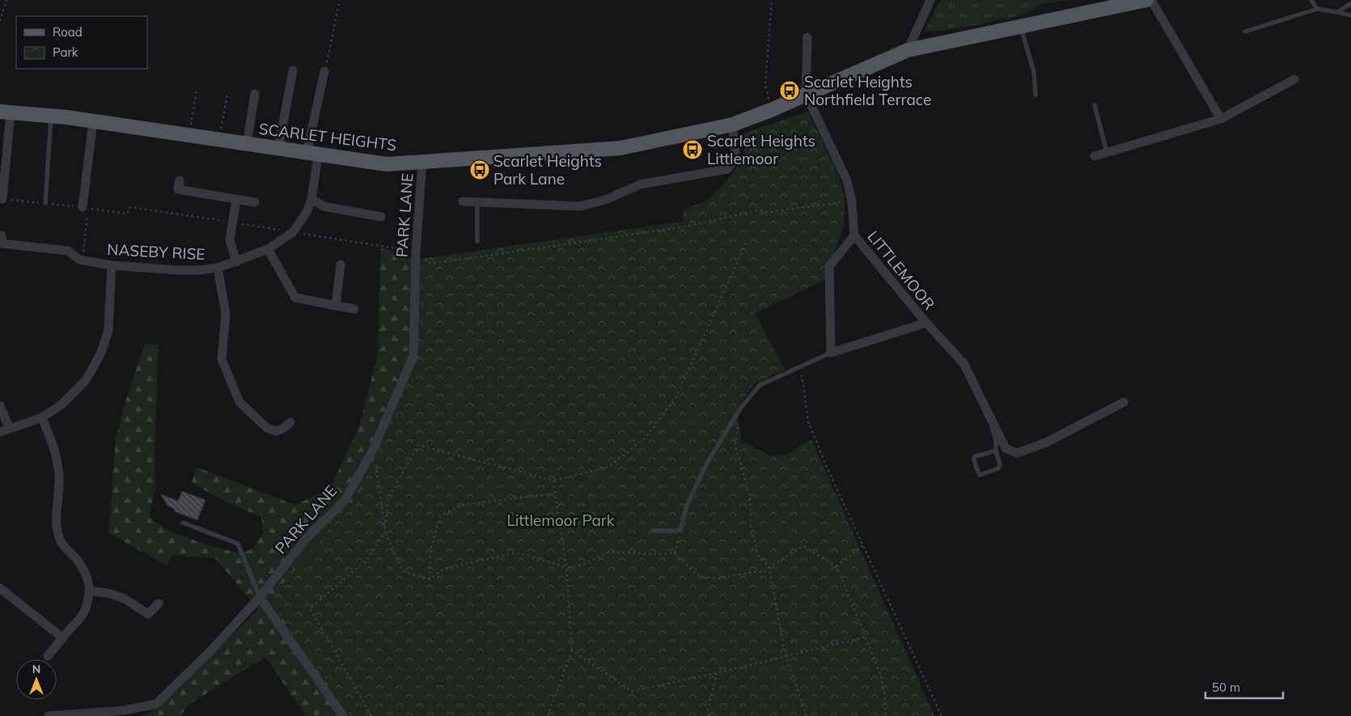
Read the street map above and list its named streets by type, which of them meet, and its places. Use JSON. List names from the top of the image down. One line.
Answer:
{"streets":{"main road":["SCARLET HEIGHTS"],"street":["PARK LANE","NASEBY RISE","LITTLEMOOR"]},"crossings":[["SCARLET HEIGHTS","PARK LANE"],["SCARLET HEIGHTS","NASEBY RISE"],["SCARLET HEIGHTS","LITTLEMOOR"]],"parks":["Littlemoor Park"],"places":{"bus stop":["Scarlet Heights Northfield Terrace","Scarlet Heights Littlemoor","Scarlet Heights Park Lane"]},"legend":["Road","Park"],"scale_bar":"50 m","north":"top"}
